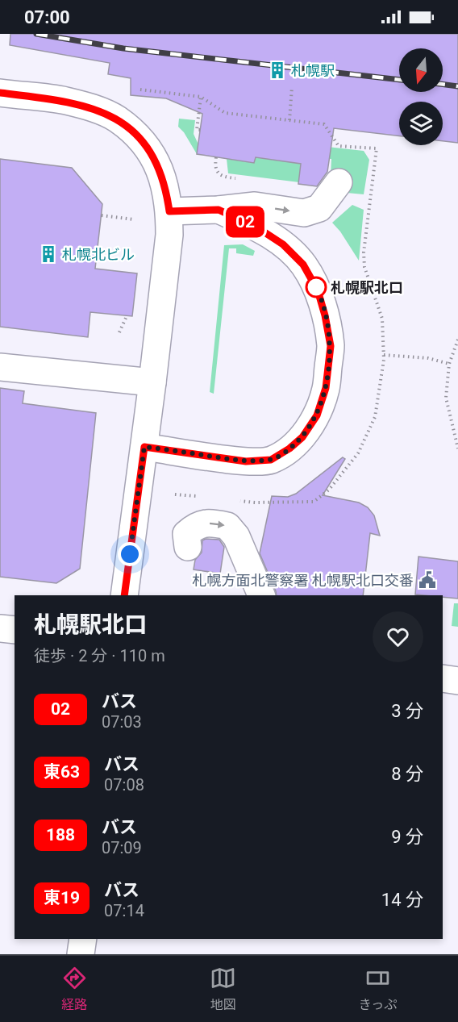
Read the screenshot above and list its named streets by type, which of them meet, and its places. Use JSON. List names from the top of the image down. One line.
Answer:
{"places":{"building":["札幌駅","札幌北ビル"],"other":["札幌駅北口"],"public building":["札幌方面北警察署 札幌駅北口交番"]},"lines":["bus line 02"],"north":"bottom","page":{"status":"07:00","on_map":"02","heading":["札幌駅北口","徒歩 · 2 分 · 110 m"],"list":[{"mark":"02","name":"バス","note":"07:03","value":"3 分"},{"mark":"東63","name":"バス","note":"07:08","value":"8 分"},{"mark":"188","name":"バス","note":"07:09","value":"9 分"},{"mark":"東19","name":"バス","note":"07:14","value":"14 分"}],"tabs":["経路","地図","きっぷ"]}}
